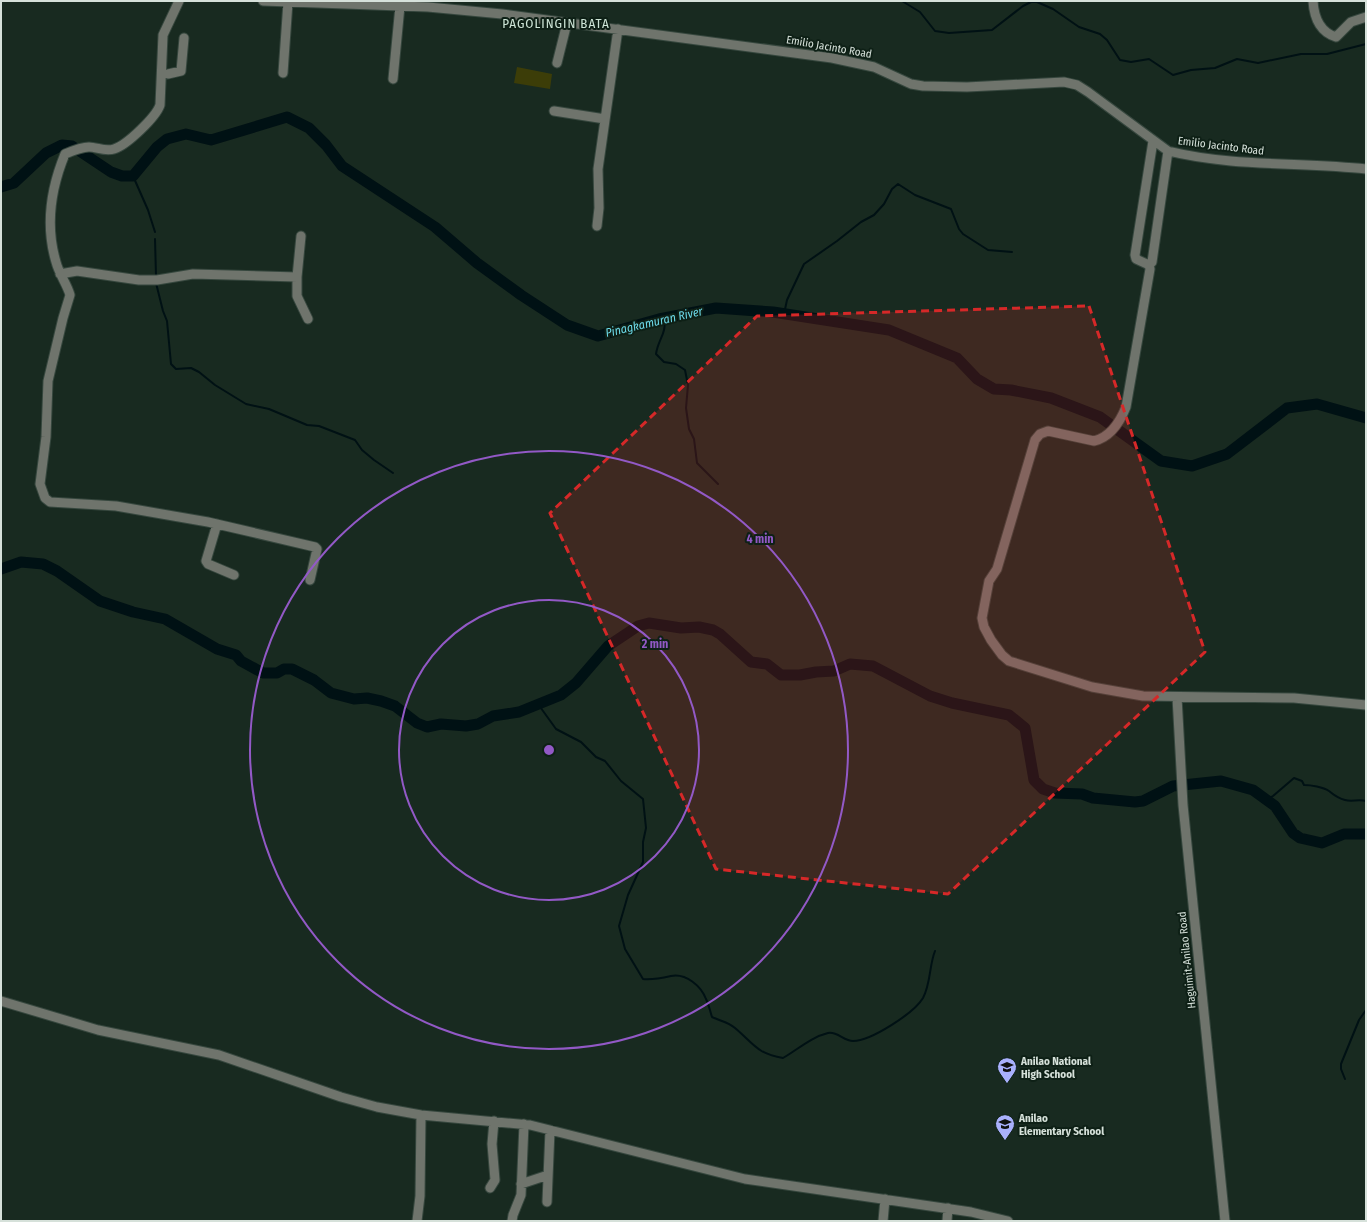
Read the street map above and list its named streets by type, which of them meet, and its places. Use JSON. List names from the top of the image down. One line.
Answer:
{"streets":{"street":["Emilio Jacinto Road","Haguimit-Anilao Road"]},"districts":["PAGOLINGIN BATA"],"water":["Pinagkamuran River"],"places":{"school or university":["Anilao National High School","Anilao Elementary School"]},"rings":["4 min","2 min"]}
